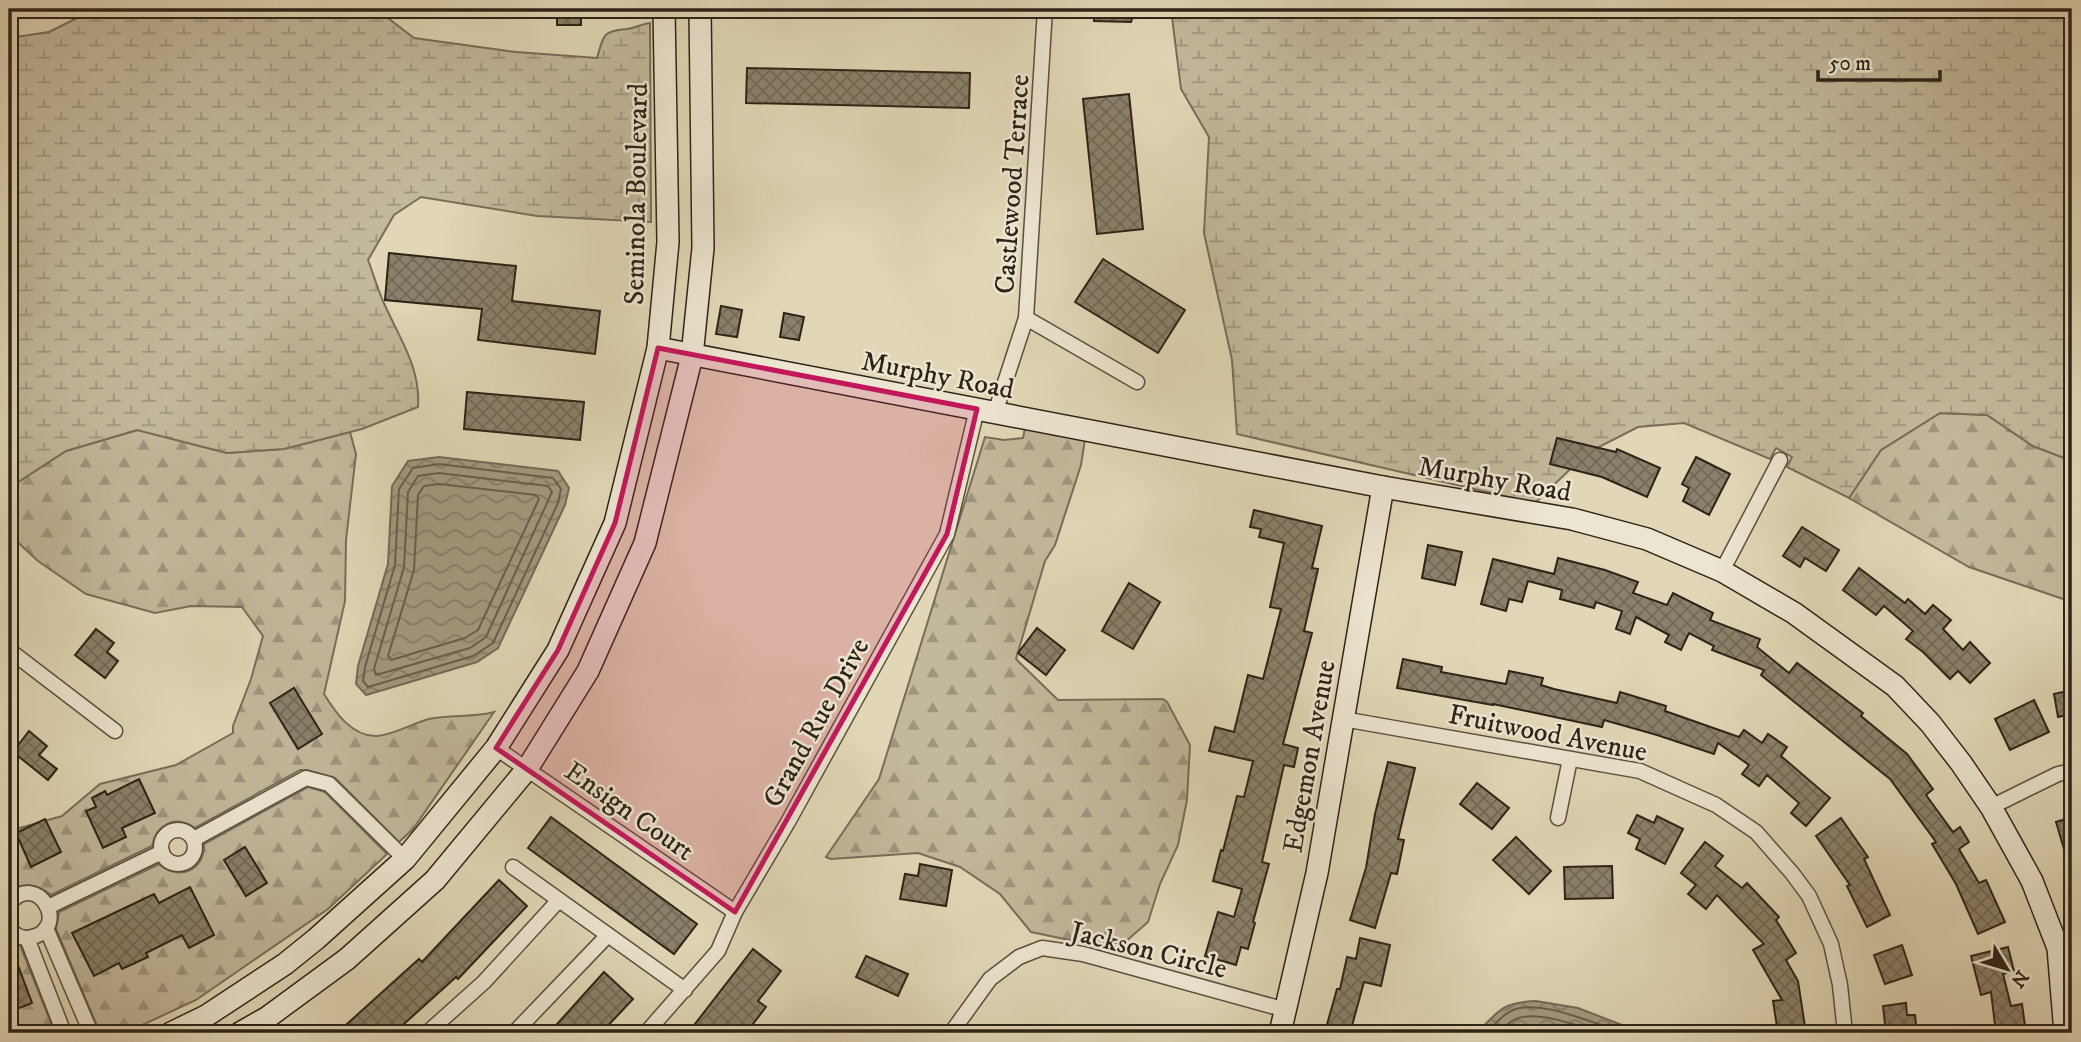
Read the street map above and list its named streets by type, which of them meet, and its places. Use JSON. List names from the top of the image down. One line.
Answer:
{"streets":{"main road":["Seminola Boulevard","Murphy Road","Edgemon Avenue"],"street":["Castlewood Terrace","Grand Rue Drive","Fruitwood Avenue","Ensign Court","Jackson Circle"]},"crossings":[["Castlewood Terrace","Grand Rue Drive"],["Seminola Boulevard","Murphy Road"],["Seminola Boulevard","Ensign Court"],["Murphy Road","Grand Rue Drive"],["Murphy Road","Edgemon Avenue"],["Grand Rue Drive","Ensign Court"],["Fruitwood Avenue","Edgemon Avenue"],["Edgemon Avenue","Jackson Circle"]],"scale_bar":"50 m","north":"bottom right"}
